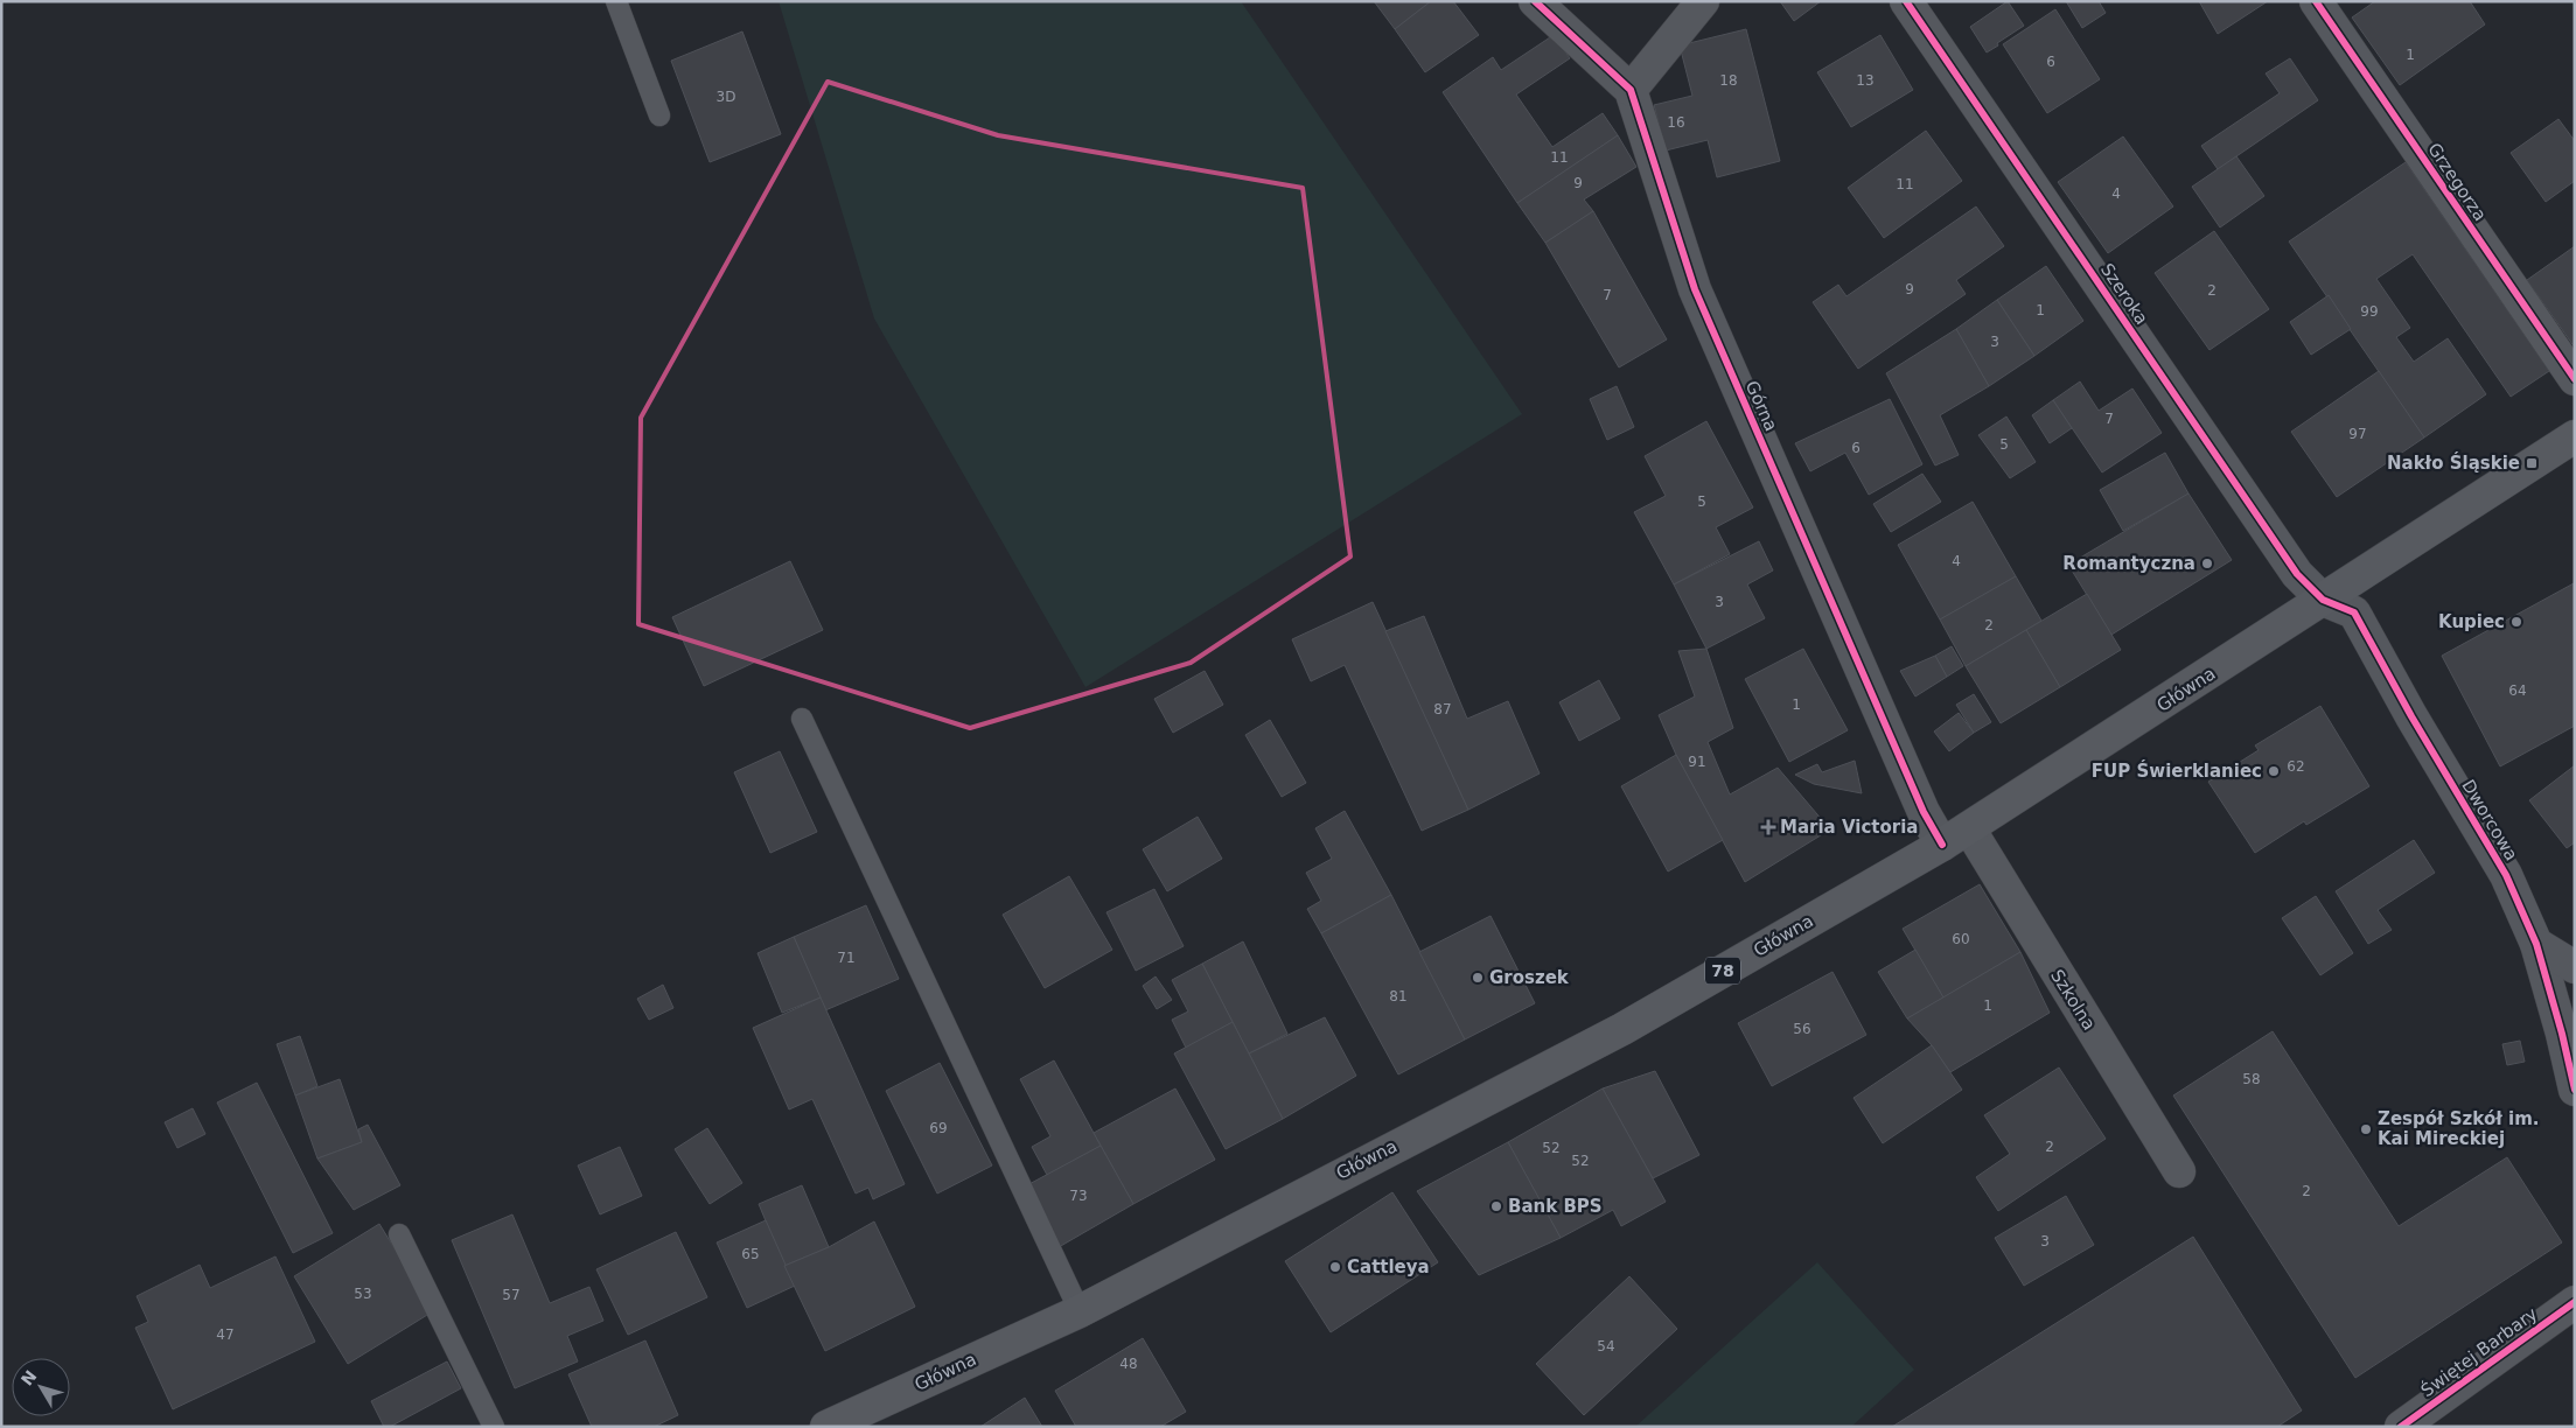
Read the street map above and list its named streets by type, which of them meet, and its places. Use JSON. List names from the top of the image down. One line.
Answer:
{"streets":{"main road":["Główna","78"],"street":["Grzegorza","Szeroka","Górna","Dworcowa","Szkolna","Świętej Barbary"]},"crossings":[["Szeroka","Główna"],["Szeroka","Dworcowa"],["Górna","Główna"],["Główna","Dworcowa"],["Główna","Szkolna"]],"places":{"transit":["Nakło Śląskie"],"other":["Romantyczna","Kupiec","FUP Świerklaniec","Groszek","Zespół Szkół im. Kai Mireckiej","Bank BPS","Cattleya"],"health":["Maria Victoria"]},"house_numbers":["1","6","18","13","3D","16","11","9","11","4","9","2","7","1","99","3","7","97","5","6","5","4","3","2","64","1","87","91","62","60","71","81","1","56","58","69","2","52","52","2","73","3","65","53","57","47","54","48"],"north":"top left"}
